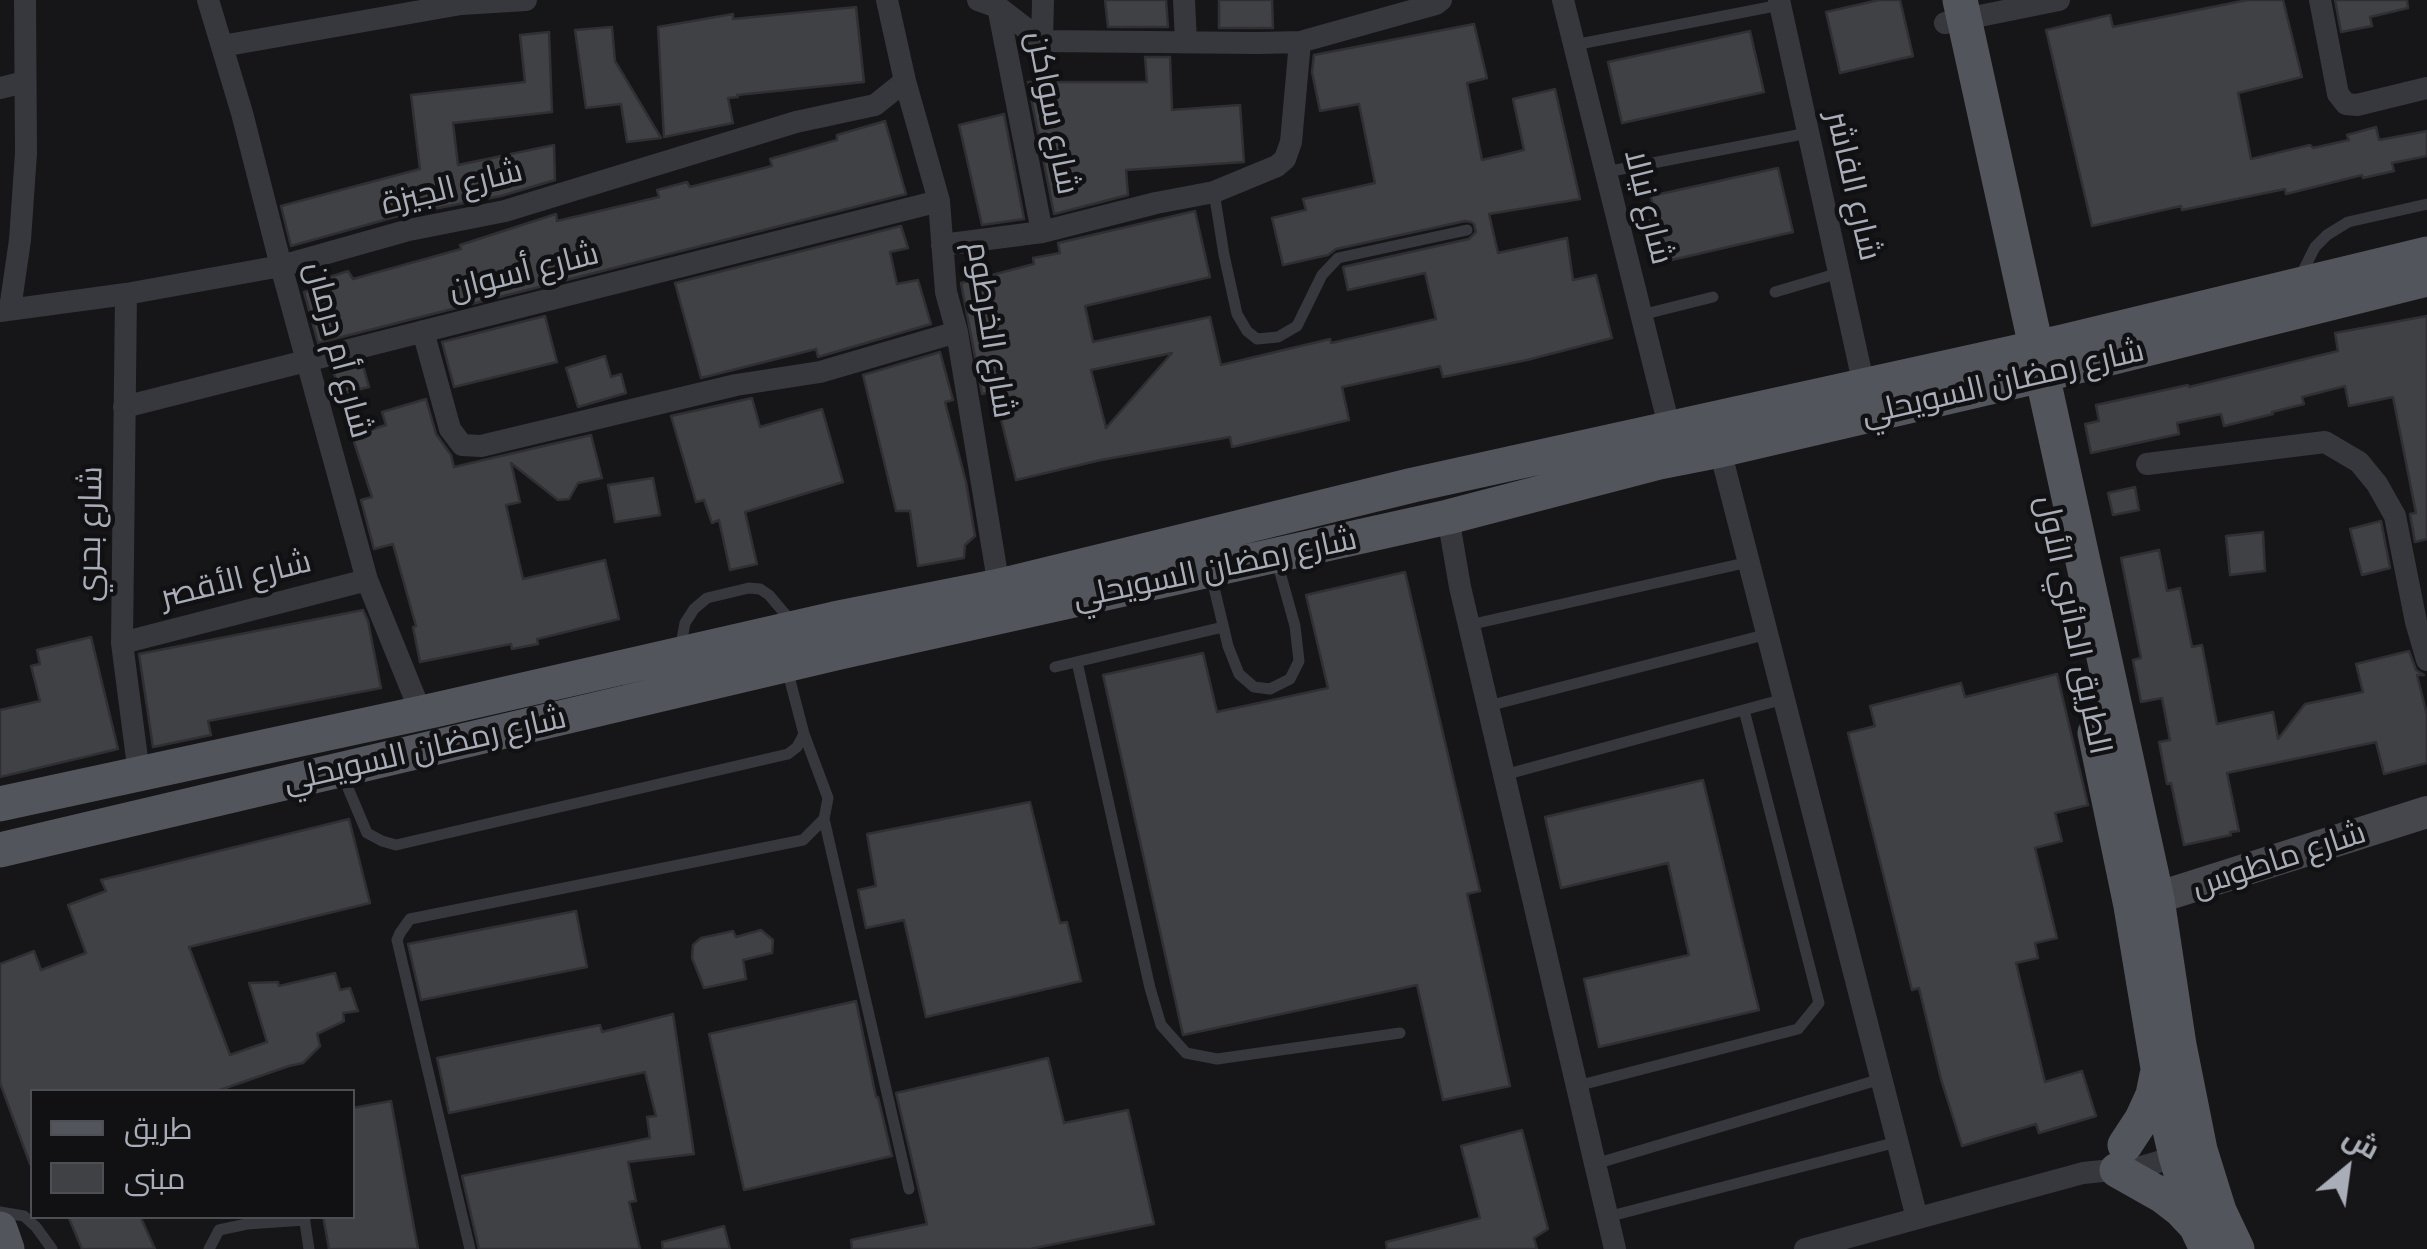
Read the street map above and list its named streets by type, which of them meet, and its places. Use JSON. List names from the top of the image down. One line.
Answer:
{"streets":{"main road":["شارع رمضان السويحلي","الطريق الدائري الأول"],"street":["شارع سواكن","شارع الفاشر","شارع الجيزة","شارع نيالا","شارع أسوان","شارع الخرطوم","شارع أم درمان","شارع بحري","شارع الأقصر","شارع ماطوس"]},"crossings":[["شارع الفاشر","شارع رمضان السويحلي"],["شارع الجيزة","شارع الخرطوم"],["شارع الجيزة","شارع أم درمان"],["شارع الجيزة","شارع بحري"],["شارع نيالا","شارع رمضان السويحلي"],["شارع أسوان","شارع الخرطوم"],["شارع أسوان","شارع أم درمان"],["شارع أسوان","شارع بحري"],["شارع الخرطوم","شارع رمضان السويحلي"],["شارع أم درمان","شارع رمضان السويحلي"],["شارع أم درمان","شارع الأقصر"],["شارع رمضان السويحلي","شارع بحري"],["شارع رمضان السويحلي","الطريق الدائري الأول"],["شارع بحري","شارع الأقصر"],["الطريق الدائري الأول","شارع ماطوس"]],"legend":["طريق","مبنى"],"north":"top right"}
